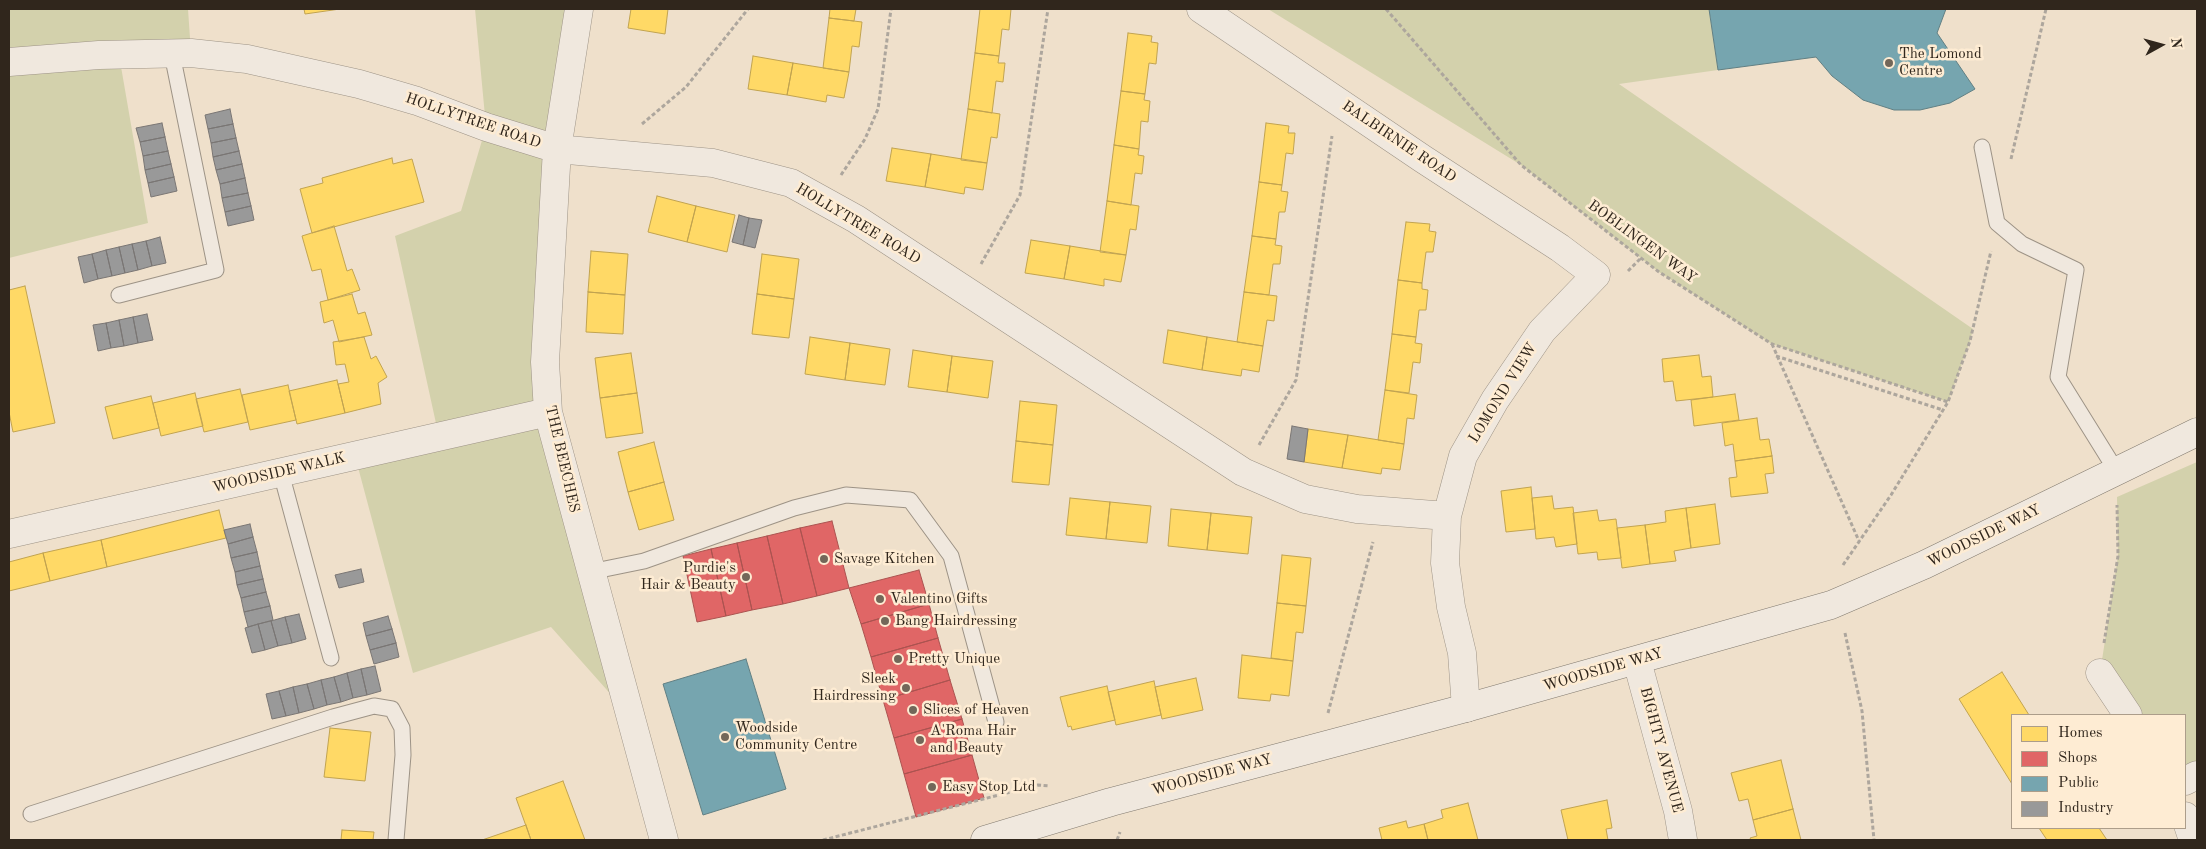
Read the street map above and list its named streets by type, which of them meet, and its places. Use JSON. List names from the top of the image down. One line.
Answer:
{"streets":{"street":["HOLLYTREE ROAD","BALBIRNIE ROAD","LOMOND VIEW","THE BEECHES","WOODSIDE WALK","WOODSIDE WAY","BIGHTY AVENUE"],"path":["BOBLINGEN WAY"]},"crossings":[["HOLLYTREE ROAD","LOMOND VIEW"],["HOLLYTREE ROAD","THE BEECHES"],["BALBIRNIE ROAD","LOMOND VIEW"],["LOMOND VIEW","WOODSIDE WAY"],["THE BEECHES","WOODSIDE WALK"],["WOODSIDE WAY","BIGHTY AVENUE"]],"places":["The Lomond Centre","Savage Kitchen","Purdie's Hair & Beauty","Valentino Gifts","Bang Hairdressing","Pretty Unique","Sleek Hairdressing","Slices of Heaven","Woodside Community Centre","A'Roma Hair and Beauty","Easy Stop Ltd"],"legend":["Homes","Shops","Public","Industry"],"north":"right"}
